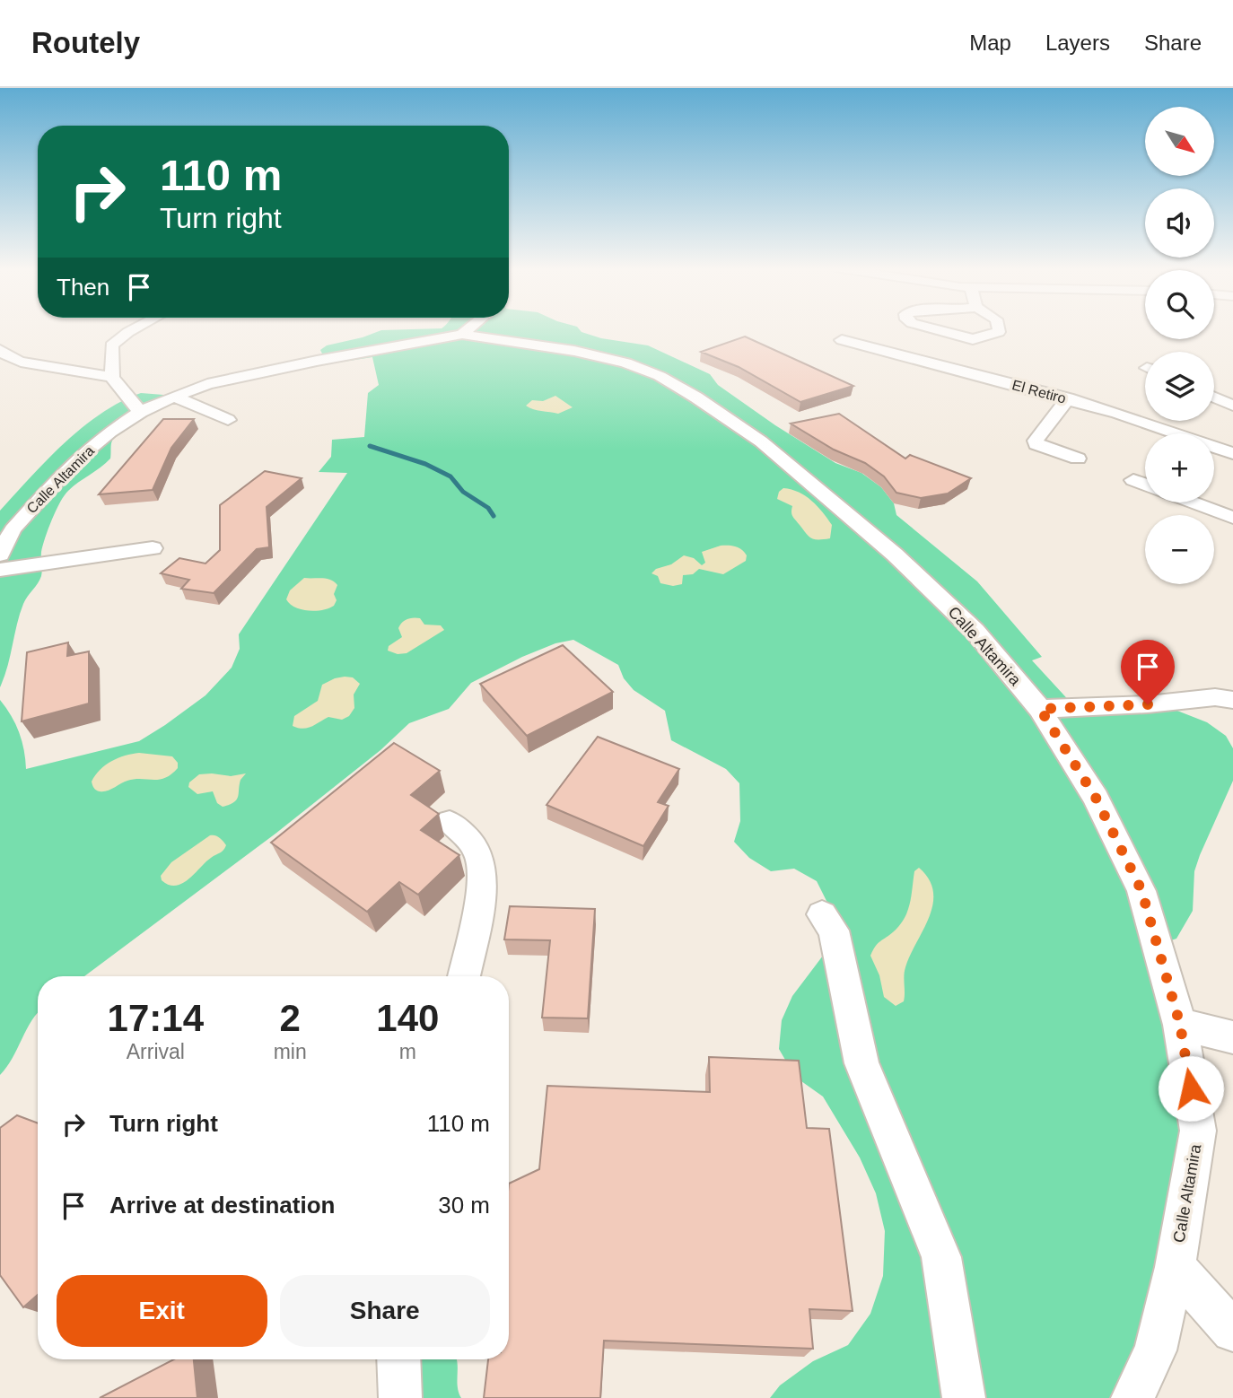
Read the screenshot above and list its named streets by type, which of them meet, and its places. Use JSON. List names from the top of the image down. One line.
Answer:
{"streets":{"street":["El Retiro","Calle Altamira"]},"north":"bottom right","page":{"header":"Routely","nav":["Map","Layers","Share"],"map_buttons":["+","−"],"turn":["110 m","Turn right"],"then":"Then","eta":["17:14","Arrival","2","min","140","m"],"list":[{"name":"Turn right","value":"110 m"},{"name":"Arrive at destination","value":"30 m"}],"buttons":["Exit","Share"]}}
